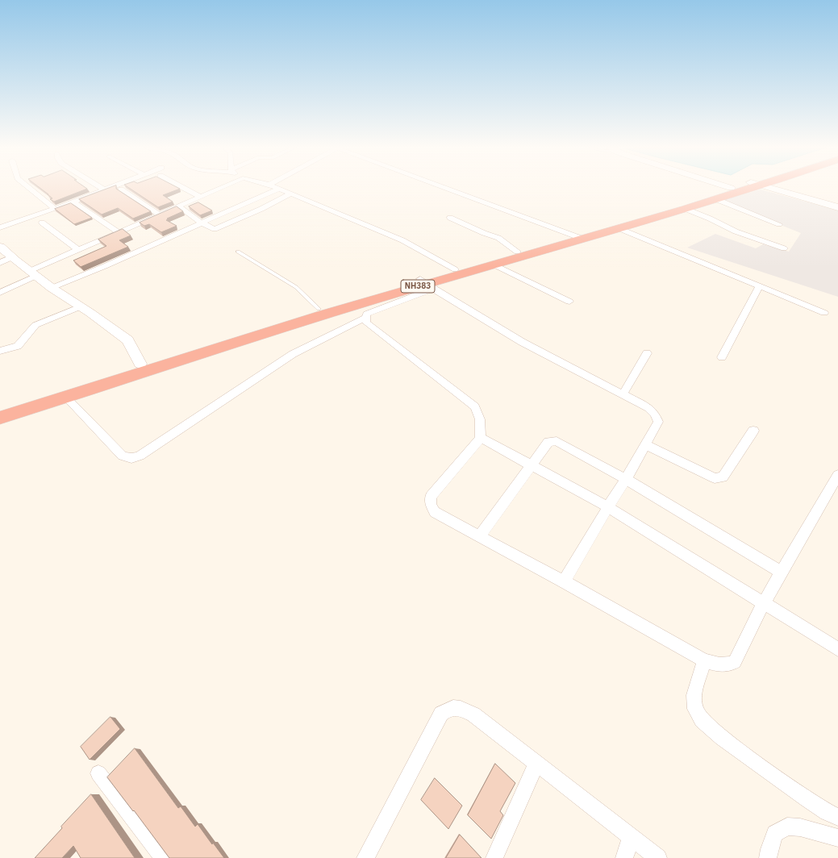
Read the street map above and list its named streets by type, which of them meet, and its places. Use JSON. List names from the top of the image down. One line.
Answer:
{"streets":{"highway":["NH383"]}}
